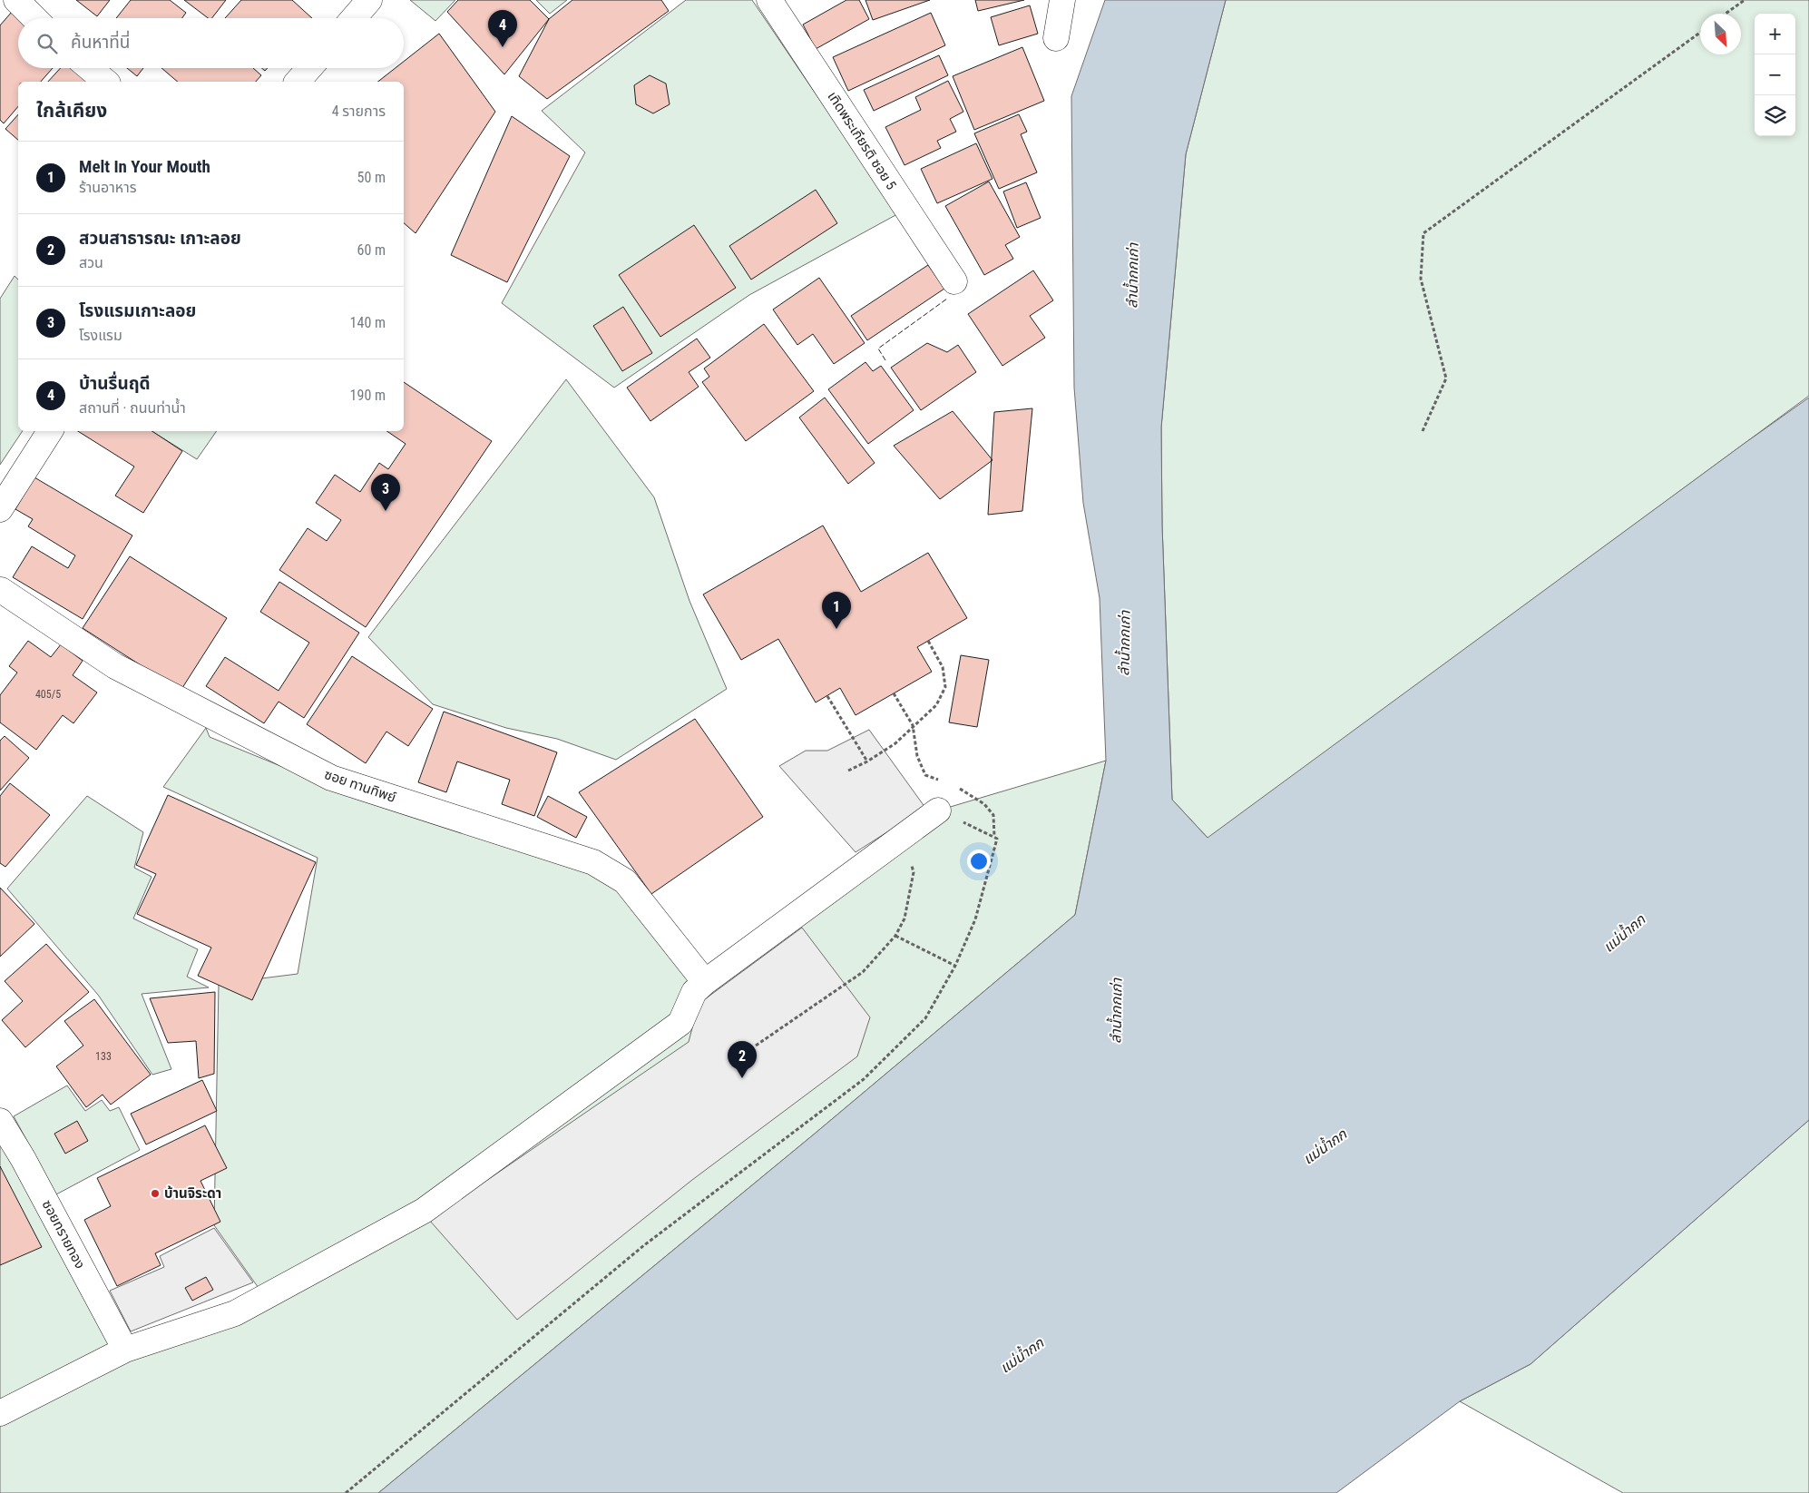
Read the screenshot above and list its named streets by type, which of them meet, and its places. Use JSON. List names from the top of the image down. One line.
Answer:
{"streets":{"street":["เทิดพระเกียรติ ซอย 5","ซอย ทานทิพย์","ซอยทรายทอง"]},"water":["ลำน้ำกกเก่า","แม่น้ำกก"],"places":["บ้านจิระดา"],"house_numbers":["405/5","133"],"north":"bottom right","page":{"pins":["4","3","1","2"],"map_buttons":["+","−"],"search":"ค้นหาที่นี่","heading":["ใกล้เคียง","4 รายการ"],"list":[{"mark":"1","name":"Melt In Your Mouth","note":"ร้านอาหาร","value":"50 m"},{"mark":"2","name":"สวนสาธารณะ เกาะลอย","note":"สวน","value":"60 m"},{"mark":"3","name":"โรงแรมเกาะลอย","note":"โรงแรม","value":"140 m"},{"mark":"4","name":"บ้านรื่นฤดี","note":"สถานที่ · ถนนท่าน้ำ","value":"190 m"}]}}
